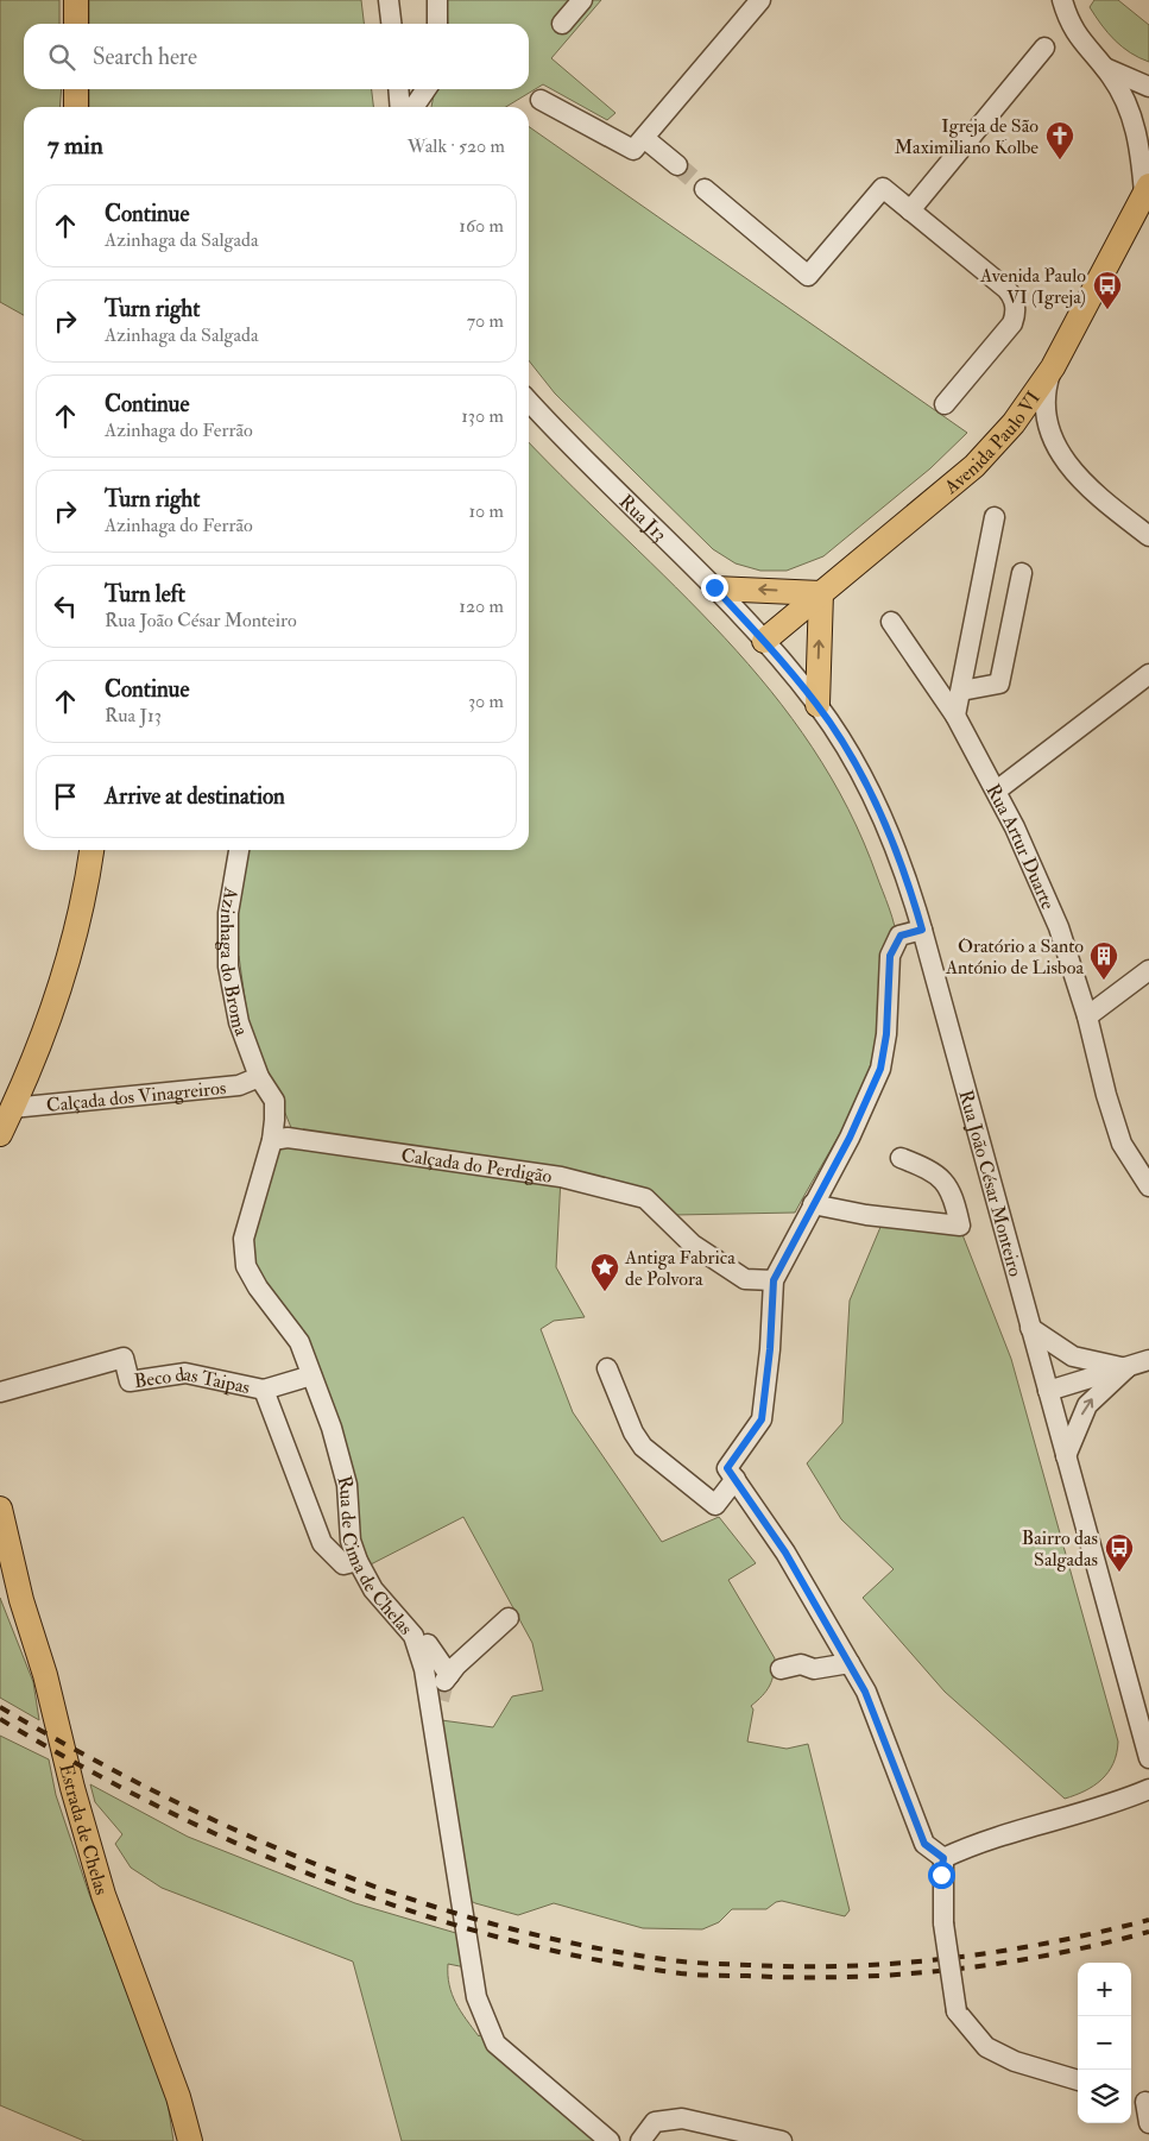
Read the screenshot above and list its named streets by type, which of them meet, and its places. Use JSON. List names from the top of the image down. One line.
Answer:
{"streets":{"main road":["Avenida Paulo VI","Estrada de Chelas"],"street":["Rua J13","Rua Artur Duarte","Azinhaga do Broma","Calçada dos Vinagreiros","Calçada do Perdigão","Rua João César Monteiro","Beco das Taipas","Rua de Cima de Chelas"]},"crossings":[["Avenida Paulo VI","Rua J13"],["Avenida Paulo VI","Rua João César Monteiro"],["Rua J13","Rua João César Monteiro"],["Azinhaga do Broma","Calçada dos Vinagreiros"],["Azinhaga do Broma","Rua de Cima de Chelas"],["Calçada dos Vinagreiros","Rua de Cima de Chelas"],["Calçada do Perdigão","Rua de Cima de Chelas"],["Beco das Taipas","Rua de Cima de Chelas"]],"places":{"church":["Igreja de São Maximiliano Kolbe"],"bus stop":["Avenida Paulo VI (Igreja)","Bairro das Salgadas"],"building":["Oratório a Santo António de Lisboa"],"place":["Antiga Fabrica de Polvora"]},"page":{"search":"Search here","heading":["7 min","Walk · 520 m"],"list":[["Continue","Azinhaga da Salgada","160 m"],["Turn right","Azinhaga da Salgada","70 m"],["Continue","Azinhaga do Ferrão","130 m"],["Turn right","Azinhaga do Ferrão","10 m"],["Turn left","Rua João César Monteiro","120 m"],["Continue","Rua J13","30 m"],"Arrive at destination"],"map_buttons":["+","−"]}}
